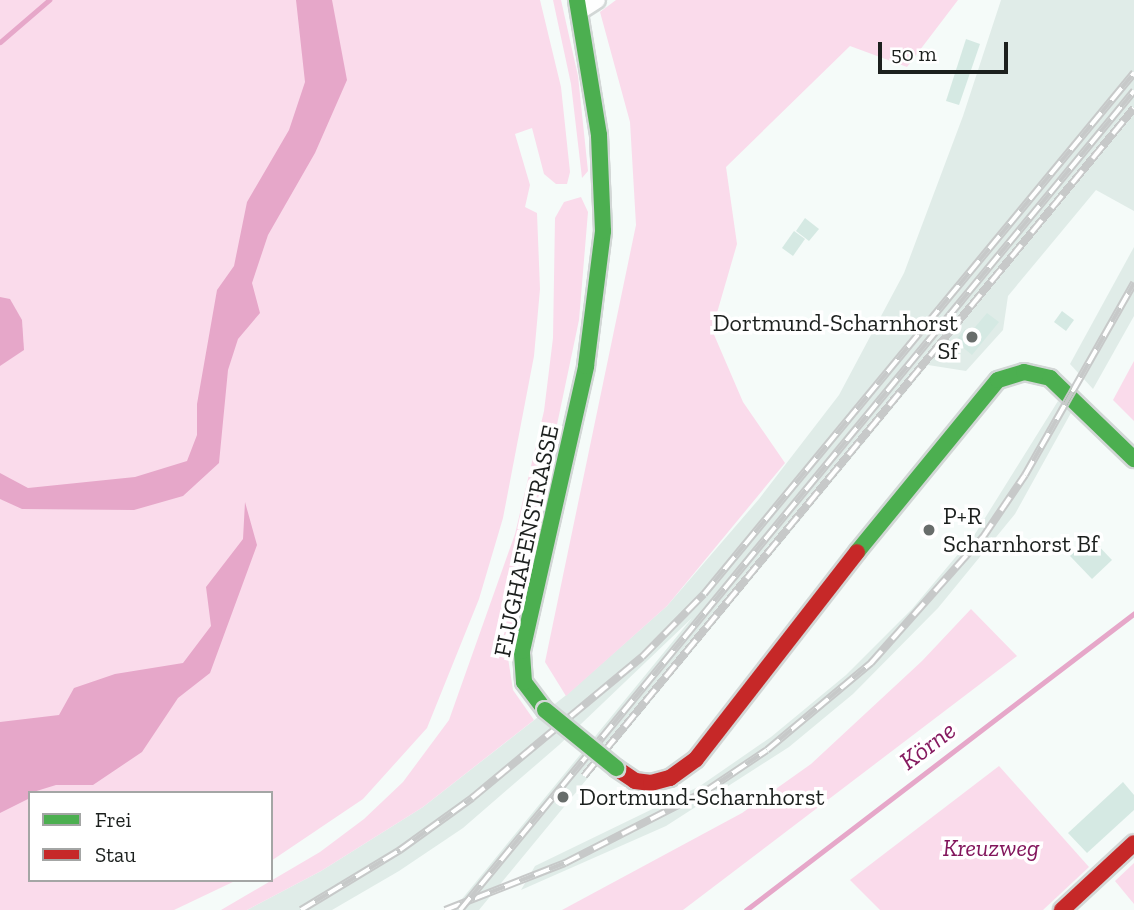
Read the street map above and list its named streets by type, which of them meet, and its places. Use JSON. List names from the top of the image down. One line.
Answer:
{"streets":{"main road":["FLUGHAFENSTRASSE"]},"water":["Körne"],"parks":["Kreuzweg"],"places":["Dortmund-Scharnhorst Sf","P+R Scharnhorst Bf","Dortmund-Scharnhorst"],"legend":["Frei","Stau"],"scale_bar":"50 m"}
